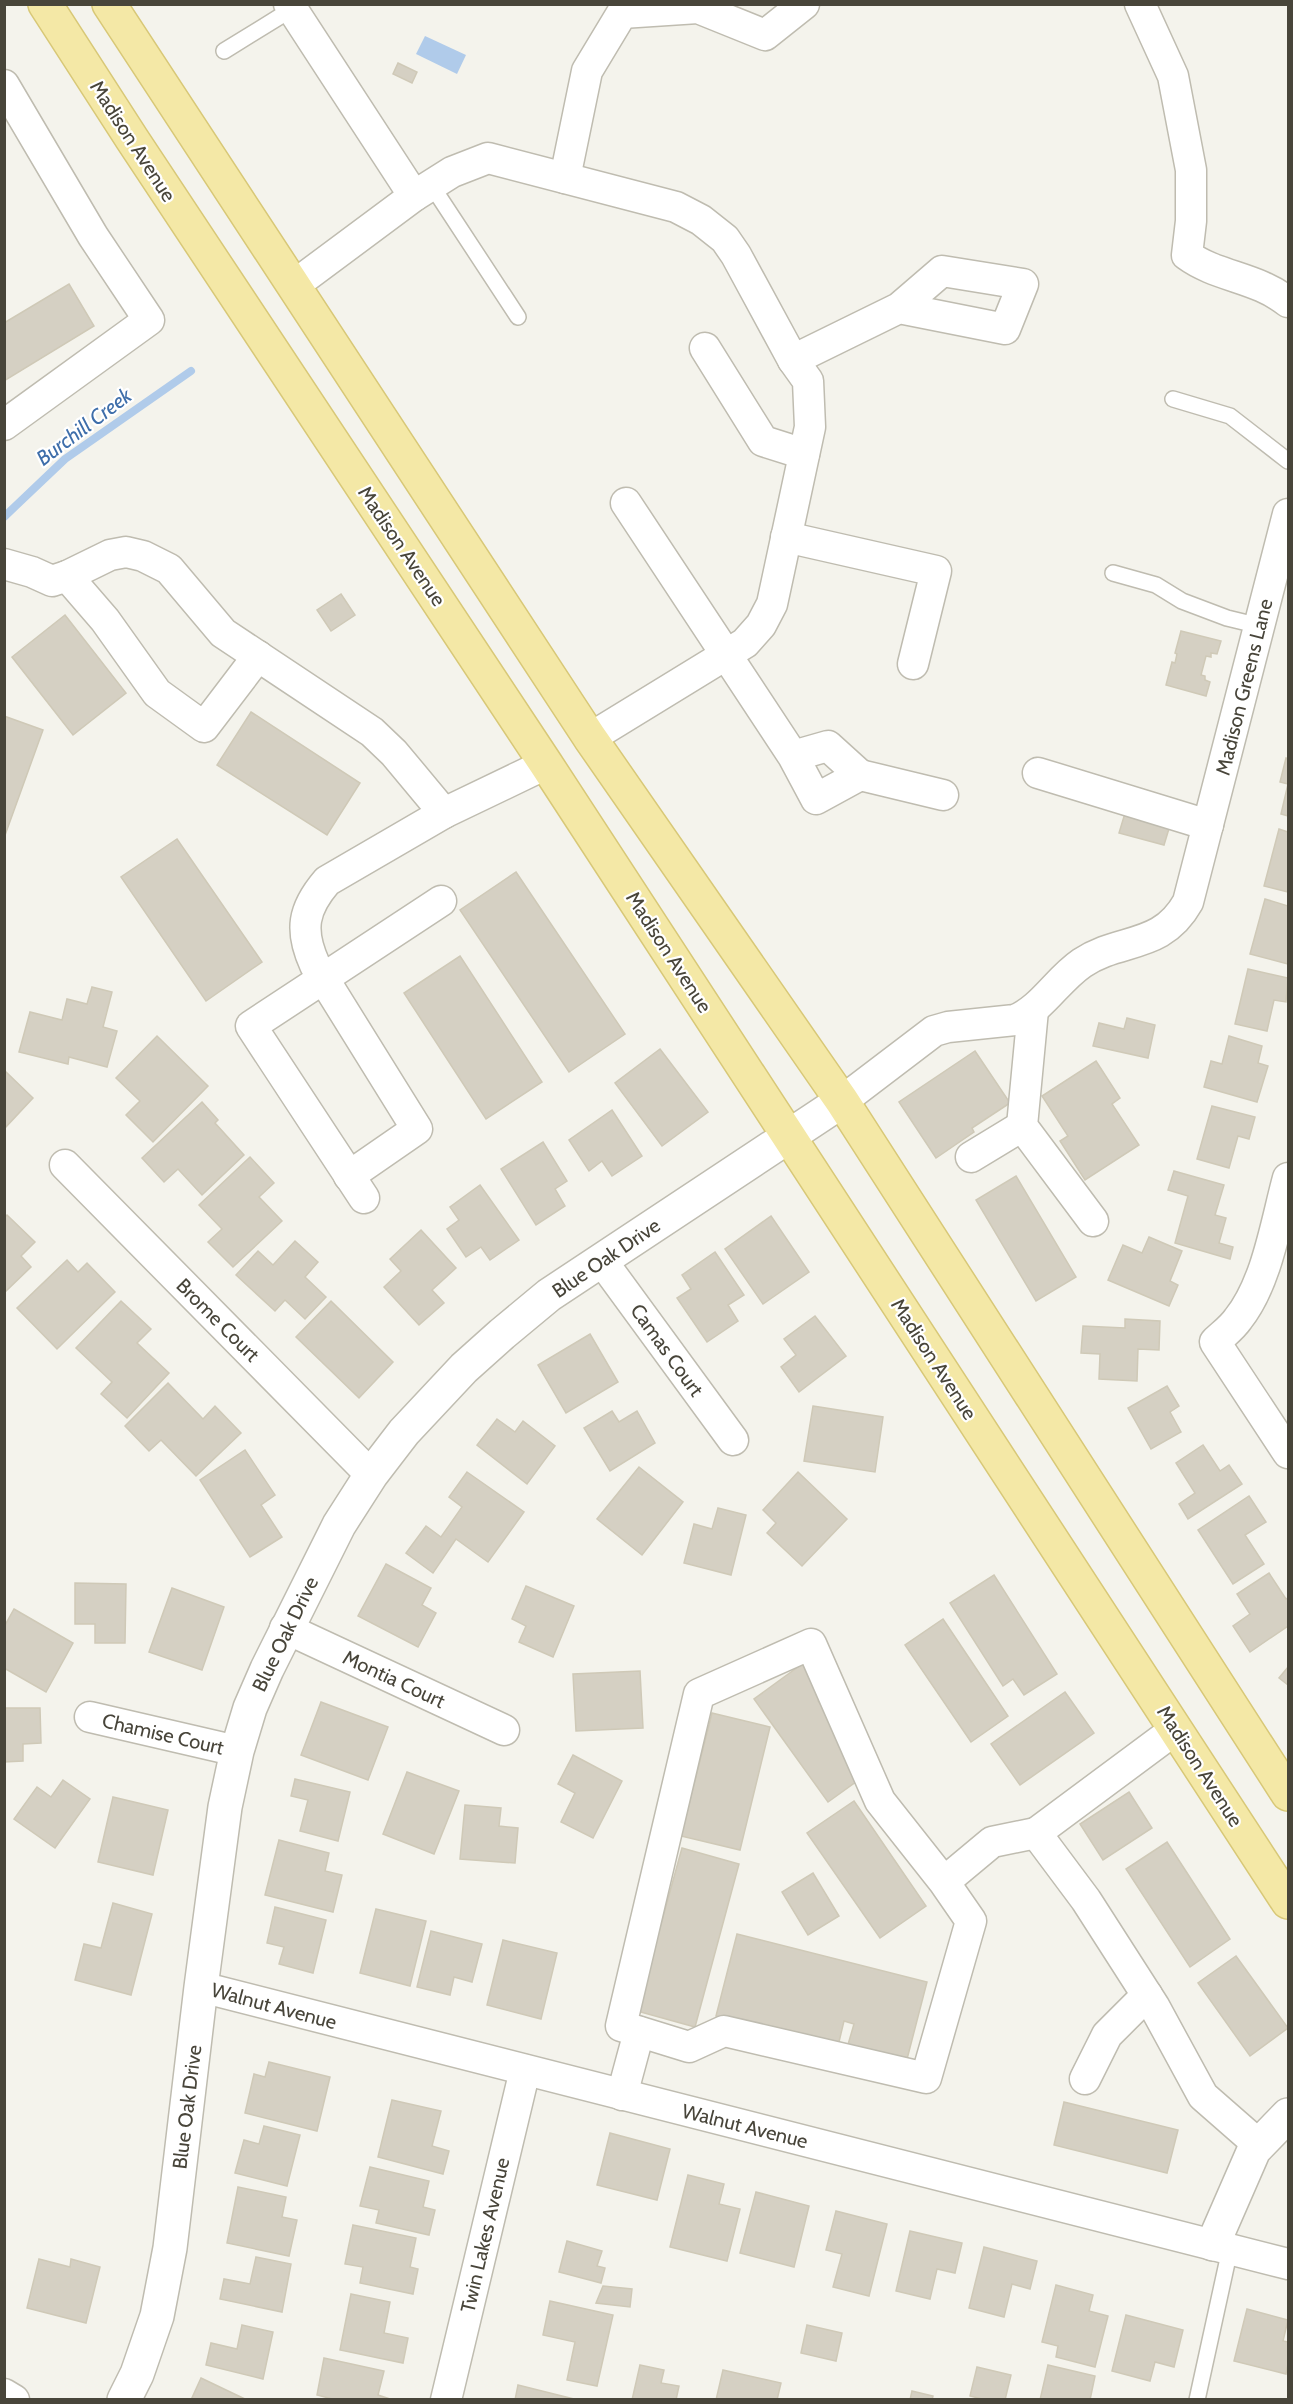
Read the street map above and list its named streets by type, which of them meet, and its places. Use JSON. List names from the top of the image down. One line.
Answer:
{"streets":{"main road":["Madison Avenue"],"street":["Madison Greens Lane","Blue Oak Drive","Brome Court","Camas Court","Montia Court","Chamise Court","Walnut Avenue","Twin Lakes Avenue"]},"crossings":[["Madison Avenue","Blue Oak Drive"],["Blue Oak Drive","Brome Court"],["Blue Oak Drive","Camas Court"],["Blue Oak Drive","Montia Court"],["Blue Oak Drive","Chamise Court"],["Blue Oak Drive","Walnut Avenue"],["Walnut Avenue","Twin Lakes Avenue"]],"water":["Burchill Creek"]}
